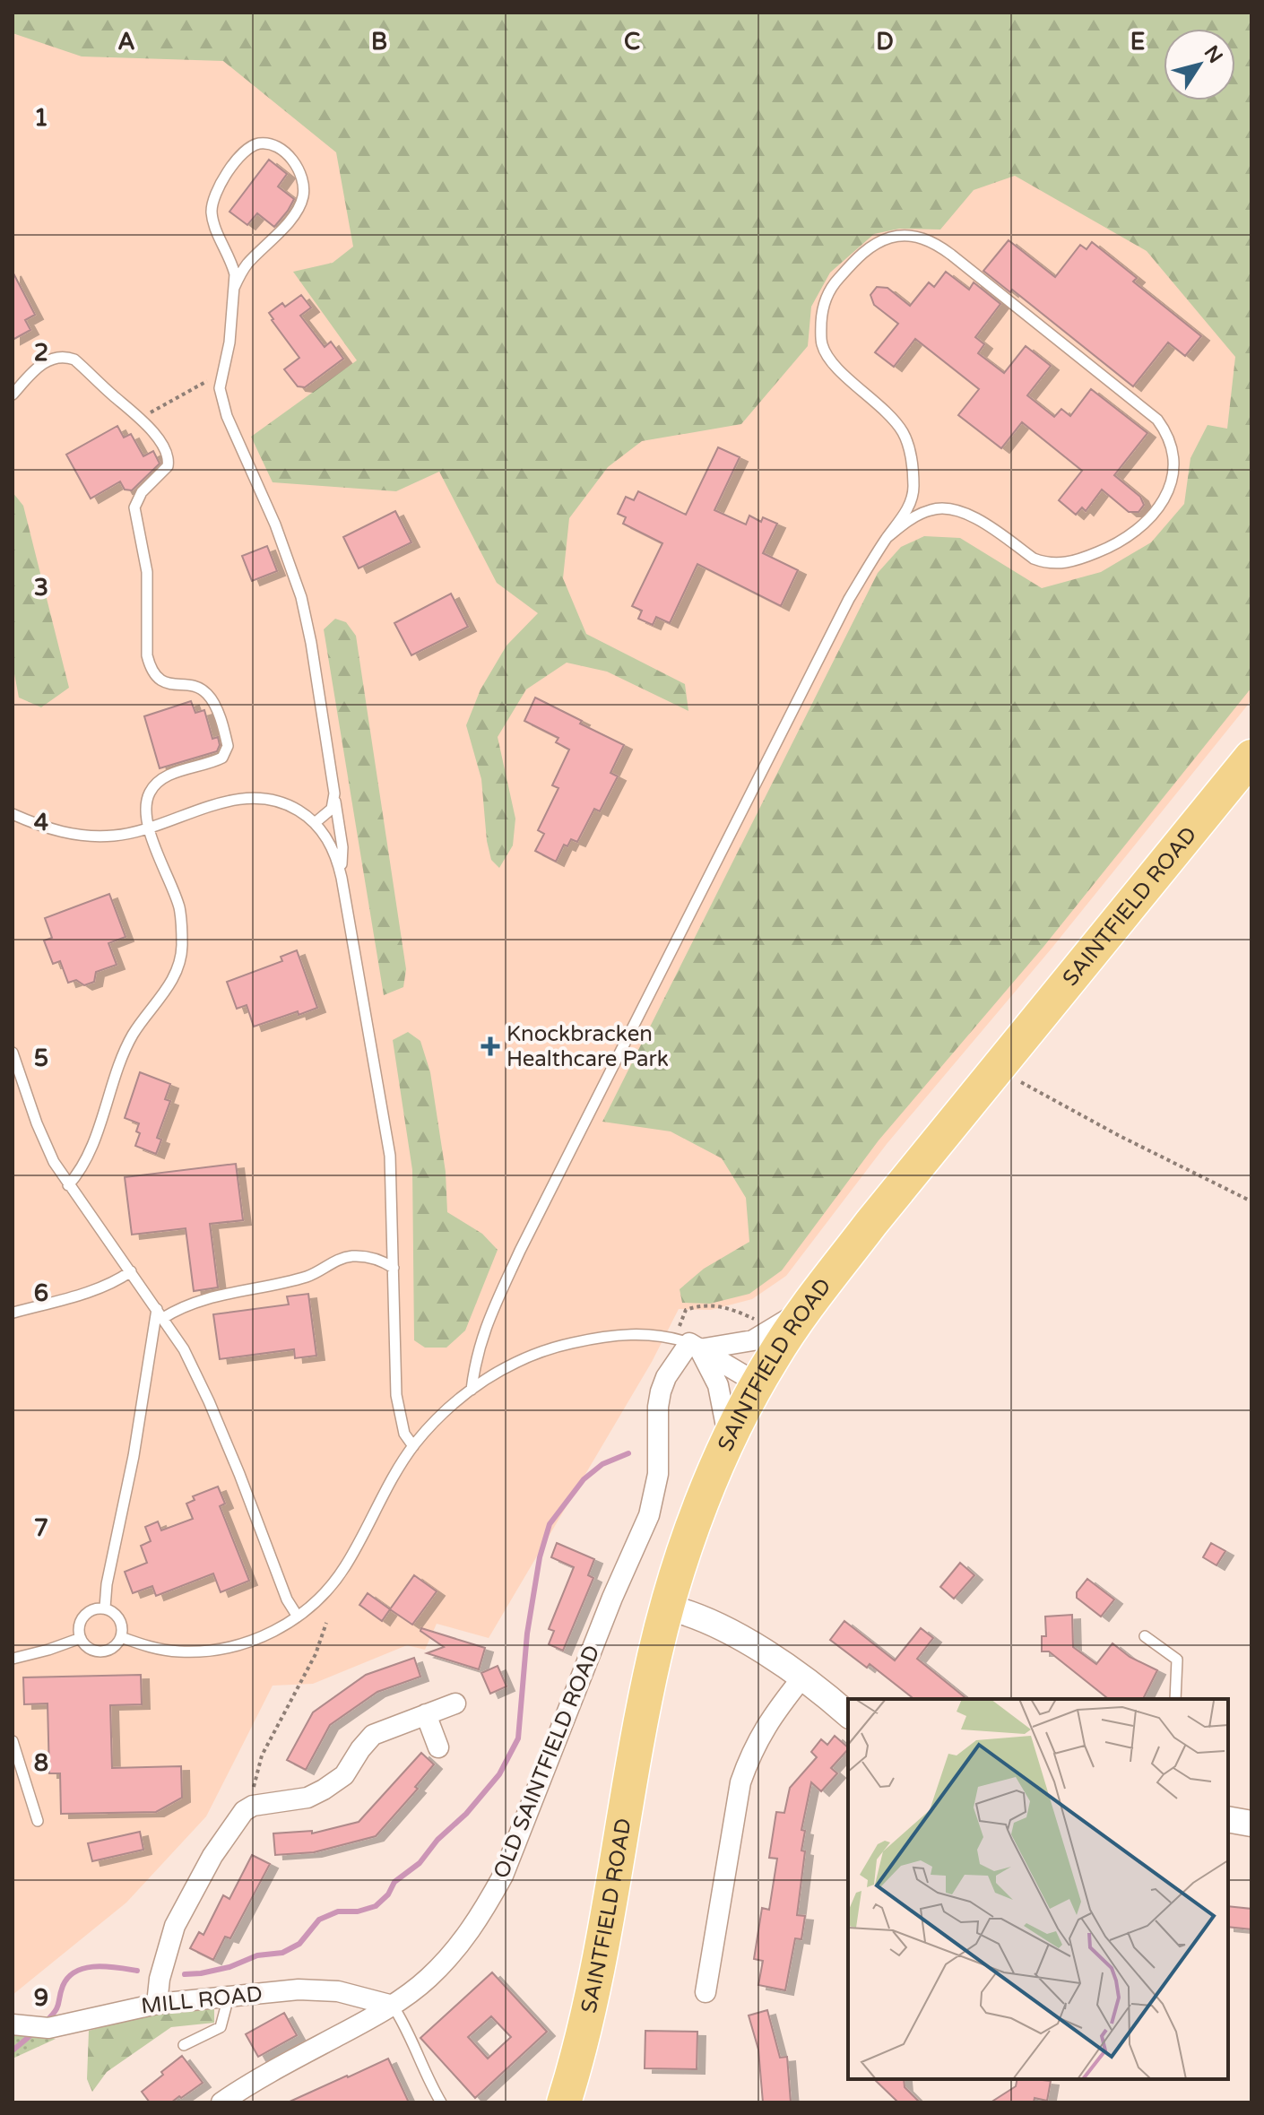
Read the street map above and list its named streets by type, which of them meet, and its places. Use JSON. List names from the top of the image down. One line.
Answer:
{"streets":{"highway":["SAINTFIELD ROAD"],"street":["OLD SAINTFIELD ROAD","MILL ROAD"]},"crossings":[["OLD SAINTFIELD ROAD","MILL ROAD"]],"places":{"health":["Knockbracken Healthcare Park"]},"north":"top right","grid":{"columns":["A","B","C","D","E"],"rows":["1","2","3","4","5","6","7","8","9"]}}
